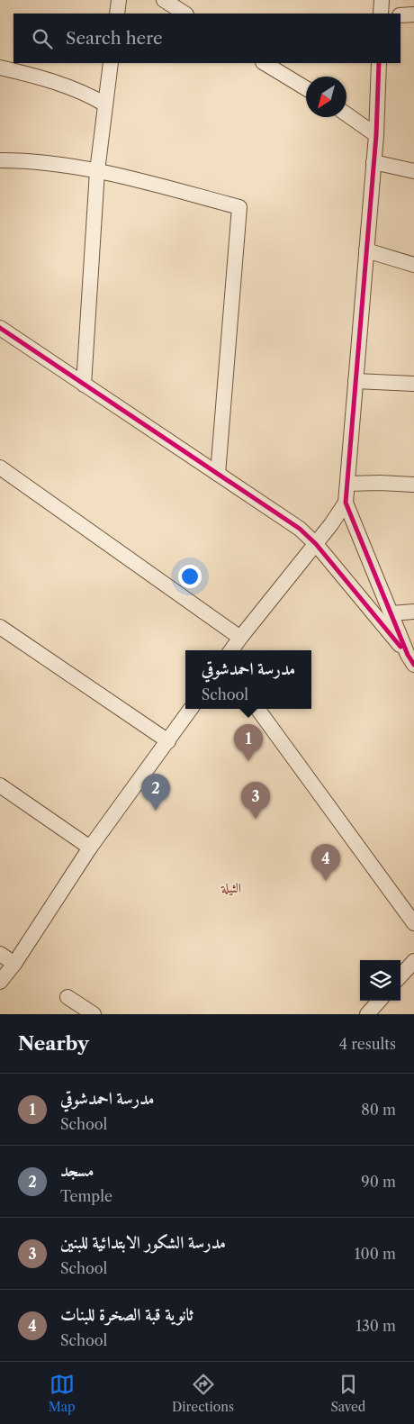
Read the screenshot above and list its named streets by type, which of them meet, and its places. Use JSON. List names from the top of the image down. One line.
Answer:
{"districts":["الثيلة"],"north":"bottom left","page":{"search":"Search here","popup":["مدرسة احمدشوقي","School"],"pins":["1","2","3","4"],"heading":["Nearby","4 results"],"list":[{"mark":"1","name":"مدرسة احمدشوقي","note":"School","value":"80 m"},{"mark":"2","name":"مسجد","note":"Temple","value":"90 m"},{"mark":"3","name":"مدرسة الشكور الابتدائية للبنين","note":"School","value":"100 m"},{"mark":"4","name":"ثانوية قبة الصخرة للبنات","note":"School","value":"130 m"}],"nav":["Map","Directions","Saved"]}}
